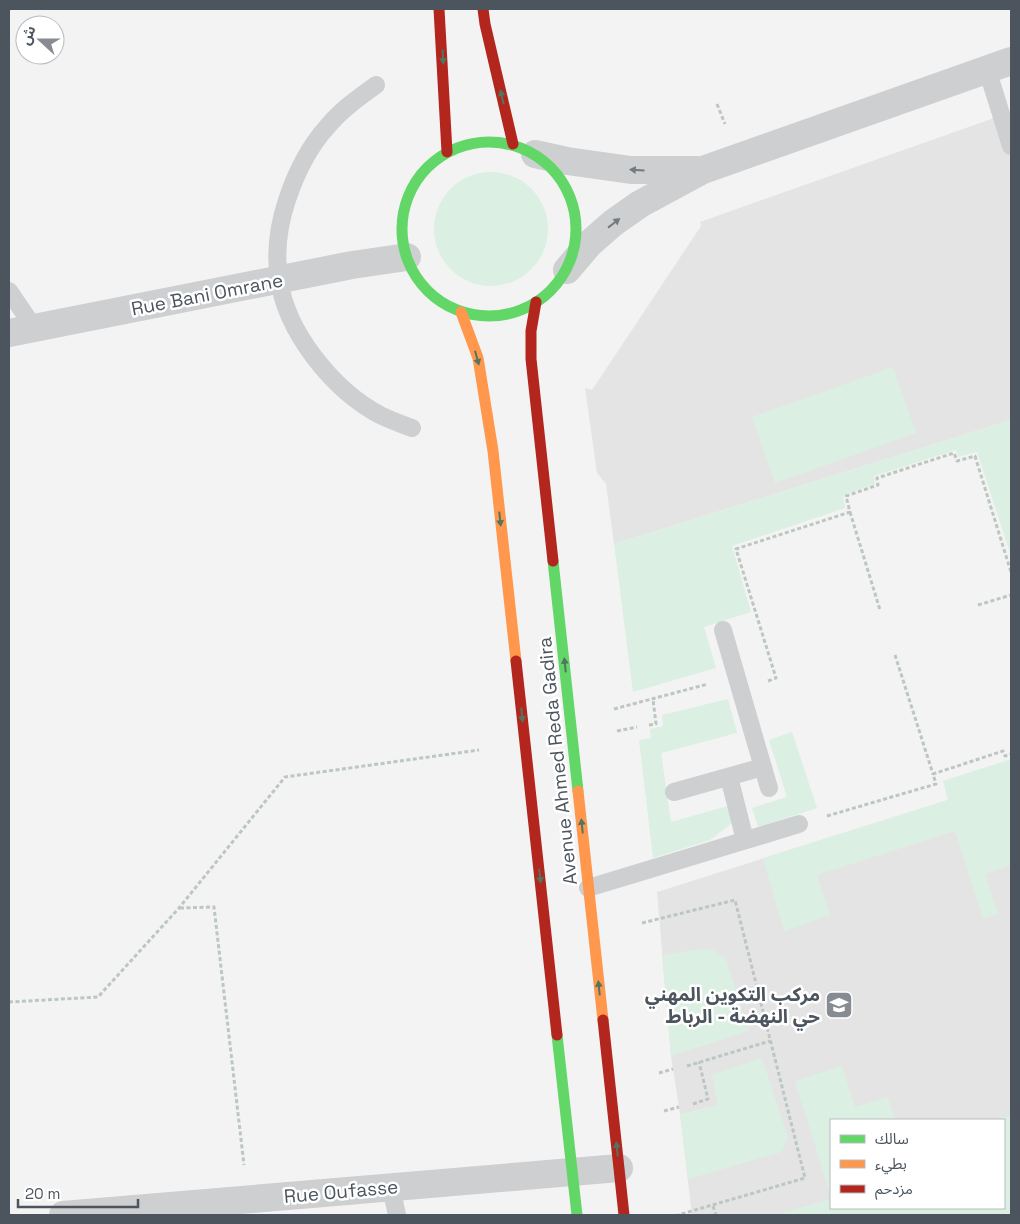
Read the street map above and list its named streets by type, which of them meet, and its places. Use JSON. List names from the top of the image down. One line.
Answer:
{"streets":{"main road":["Avenue Ahmed Reda Gadira"],"street":["Rue Bani Omrane","Rue Oufasse"]},"crossings":[["Rue Bani Omrane","Avenue Ahmed Reda Gadira"],["Avenue Ahmed Reda Gadira","Rue Oufasse"]],"places":{"school or university":["مركب التكوين المهني حي النهضة - الرباط"]},"legend":["سالك","بطيء","مزدحم"],"scale_bar":"20 m","north":"left"}
